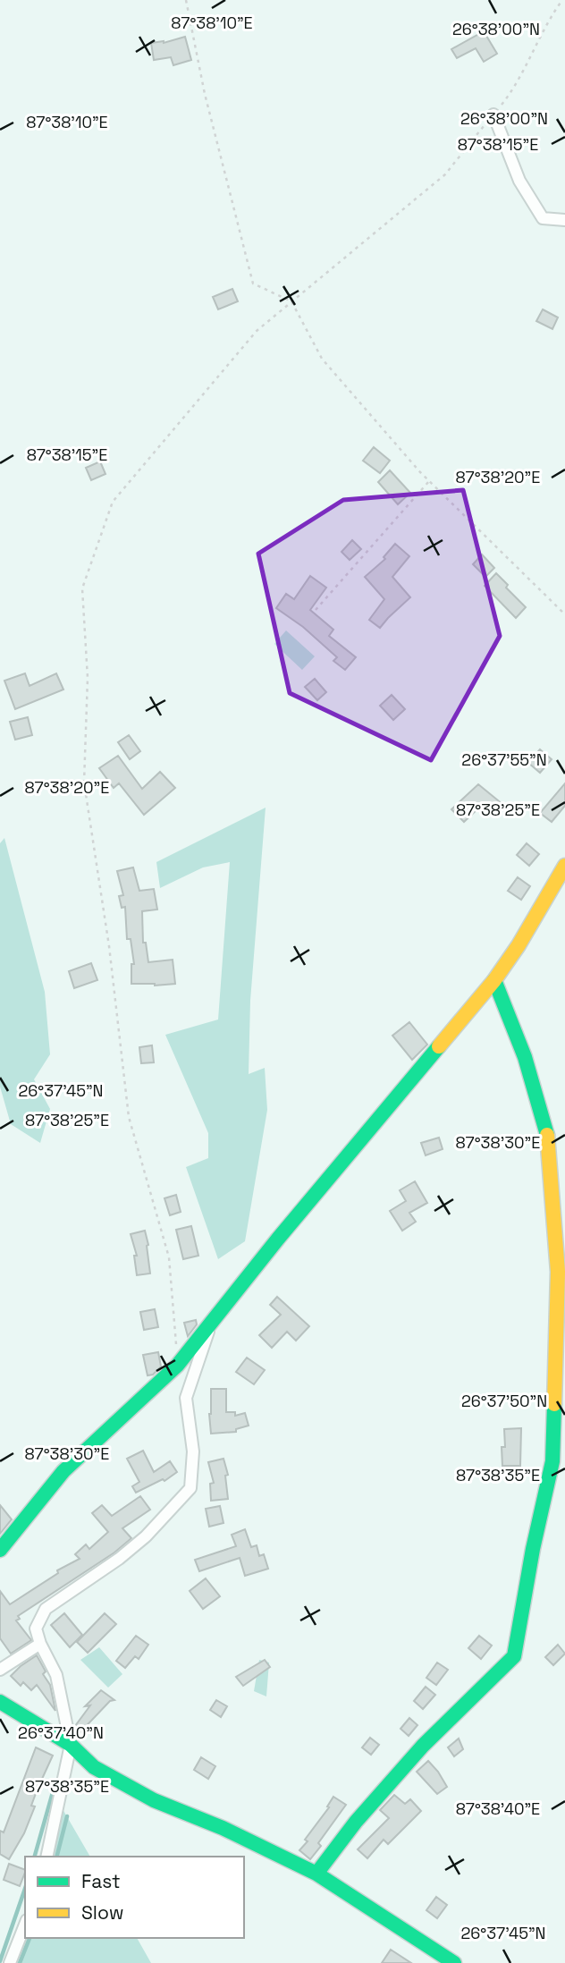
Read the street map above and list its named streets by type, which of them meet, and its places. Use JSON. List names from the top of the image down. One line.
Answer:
{"legend":["Fast","Slow"],"coordinates":["87°38'10\"E","26°38'00\"N","87°38'15\"E","87°38'20\"E","26°37'55\"N","87°38'25\"E","26°37'45\"N","87°38'30\"E","26°37'50\"N","87°38'35\"E","26°37'40\"N","87°38'40\"E"]}
